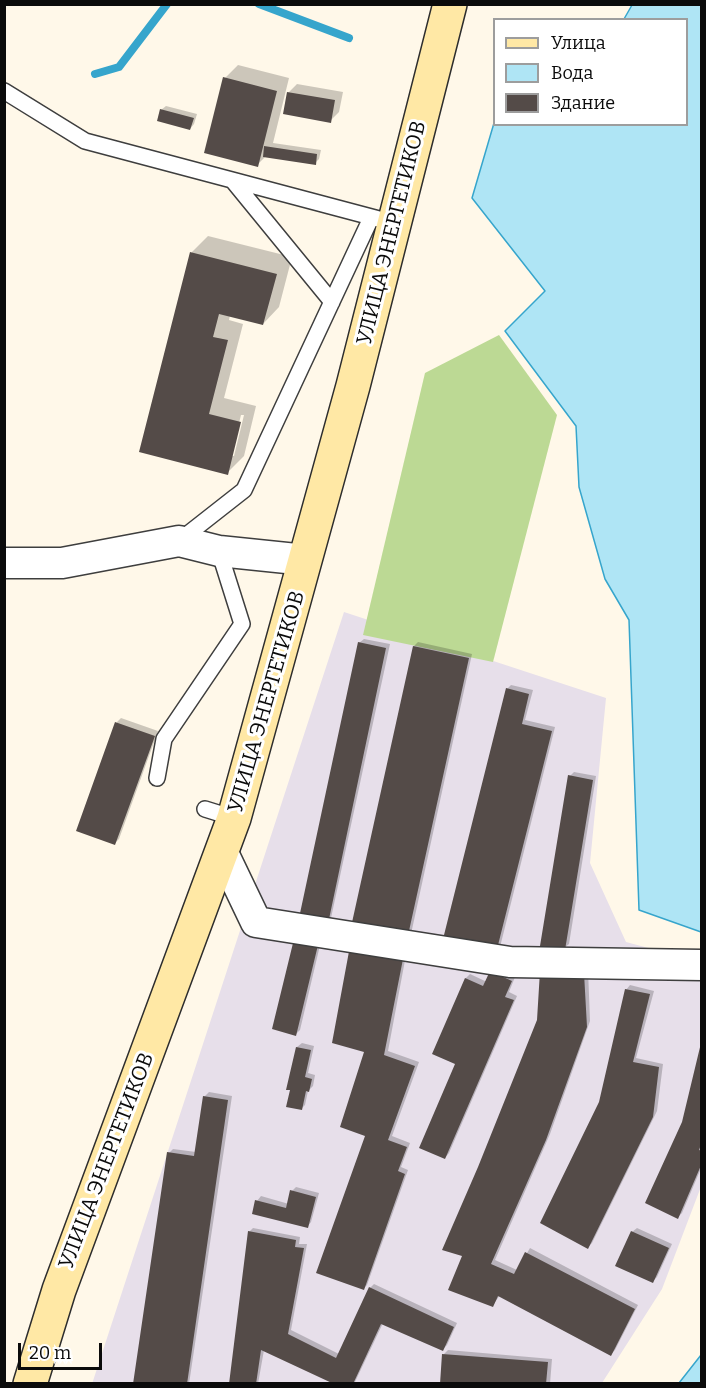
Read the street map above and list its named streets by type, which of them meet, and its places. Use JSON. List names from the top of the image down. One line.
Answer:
{"streets":{"main road":["УЛИЦА ЭНЕРГЕТИКОВ"]},"legend":["Улица","Вода","Здание"],"scale_bar":"20 m"}
